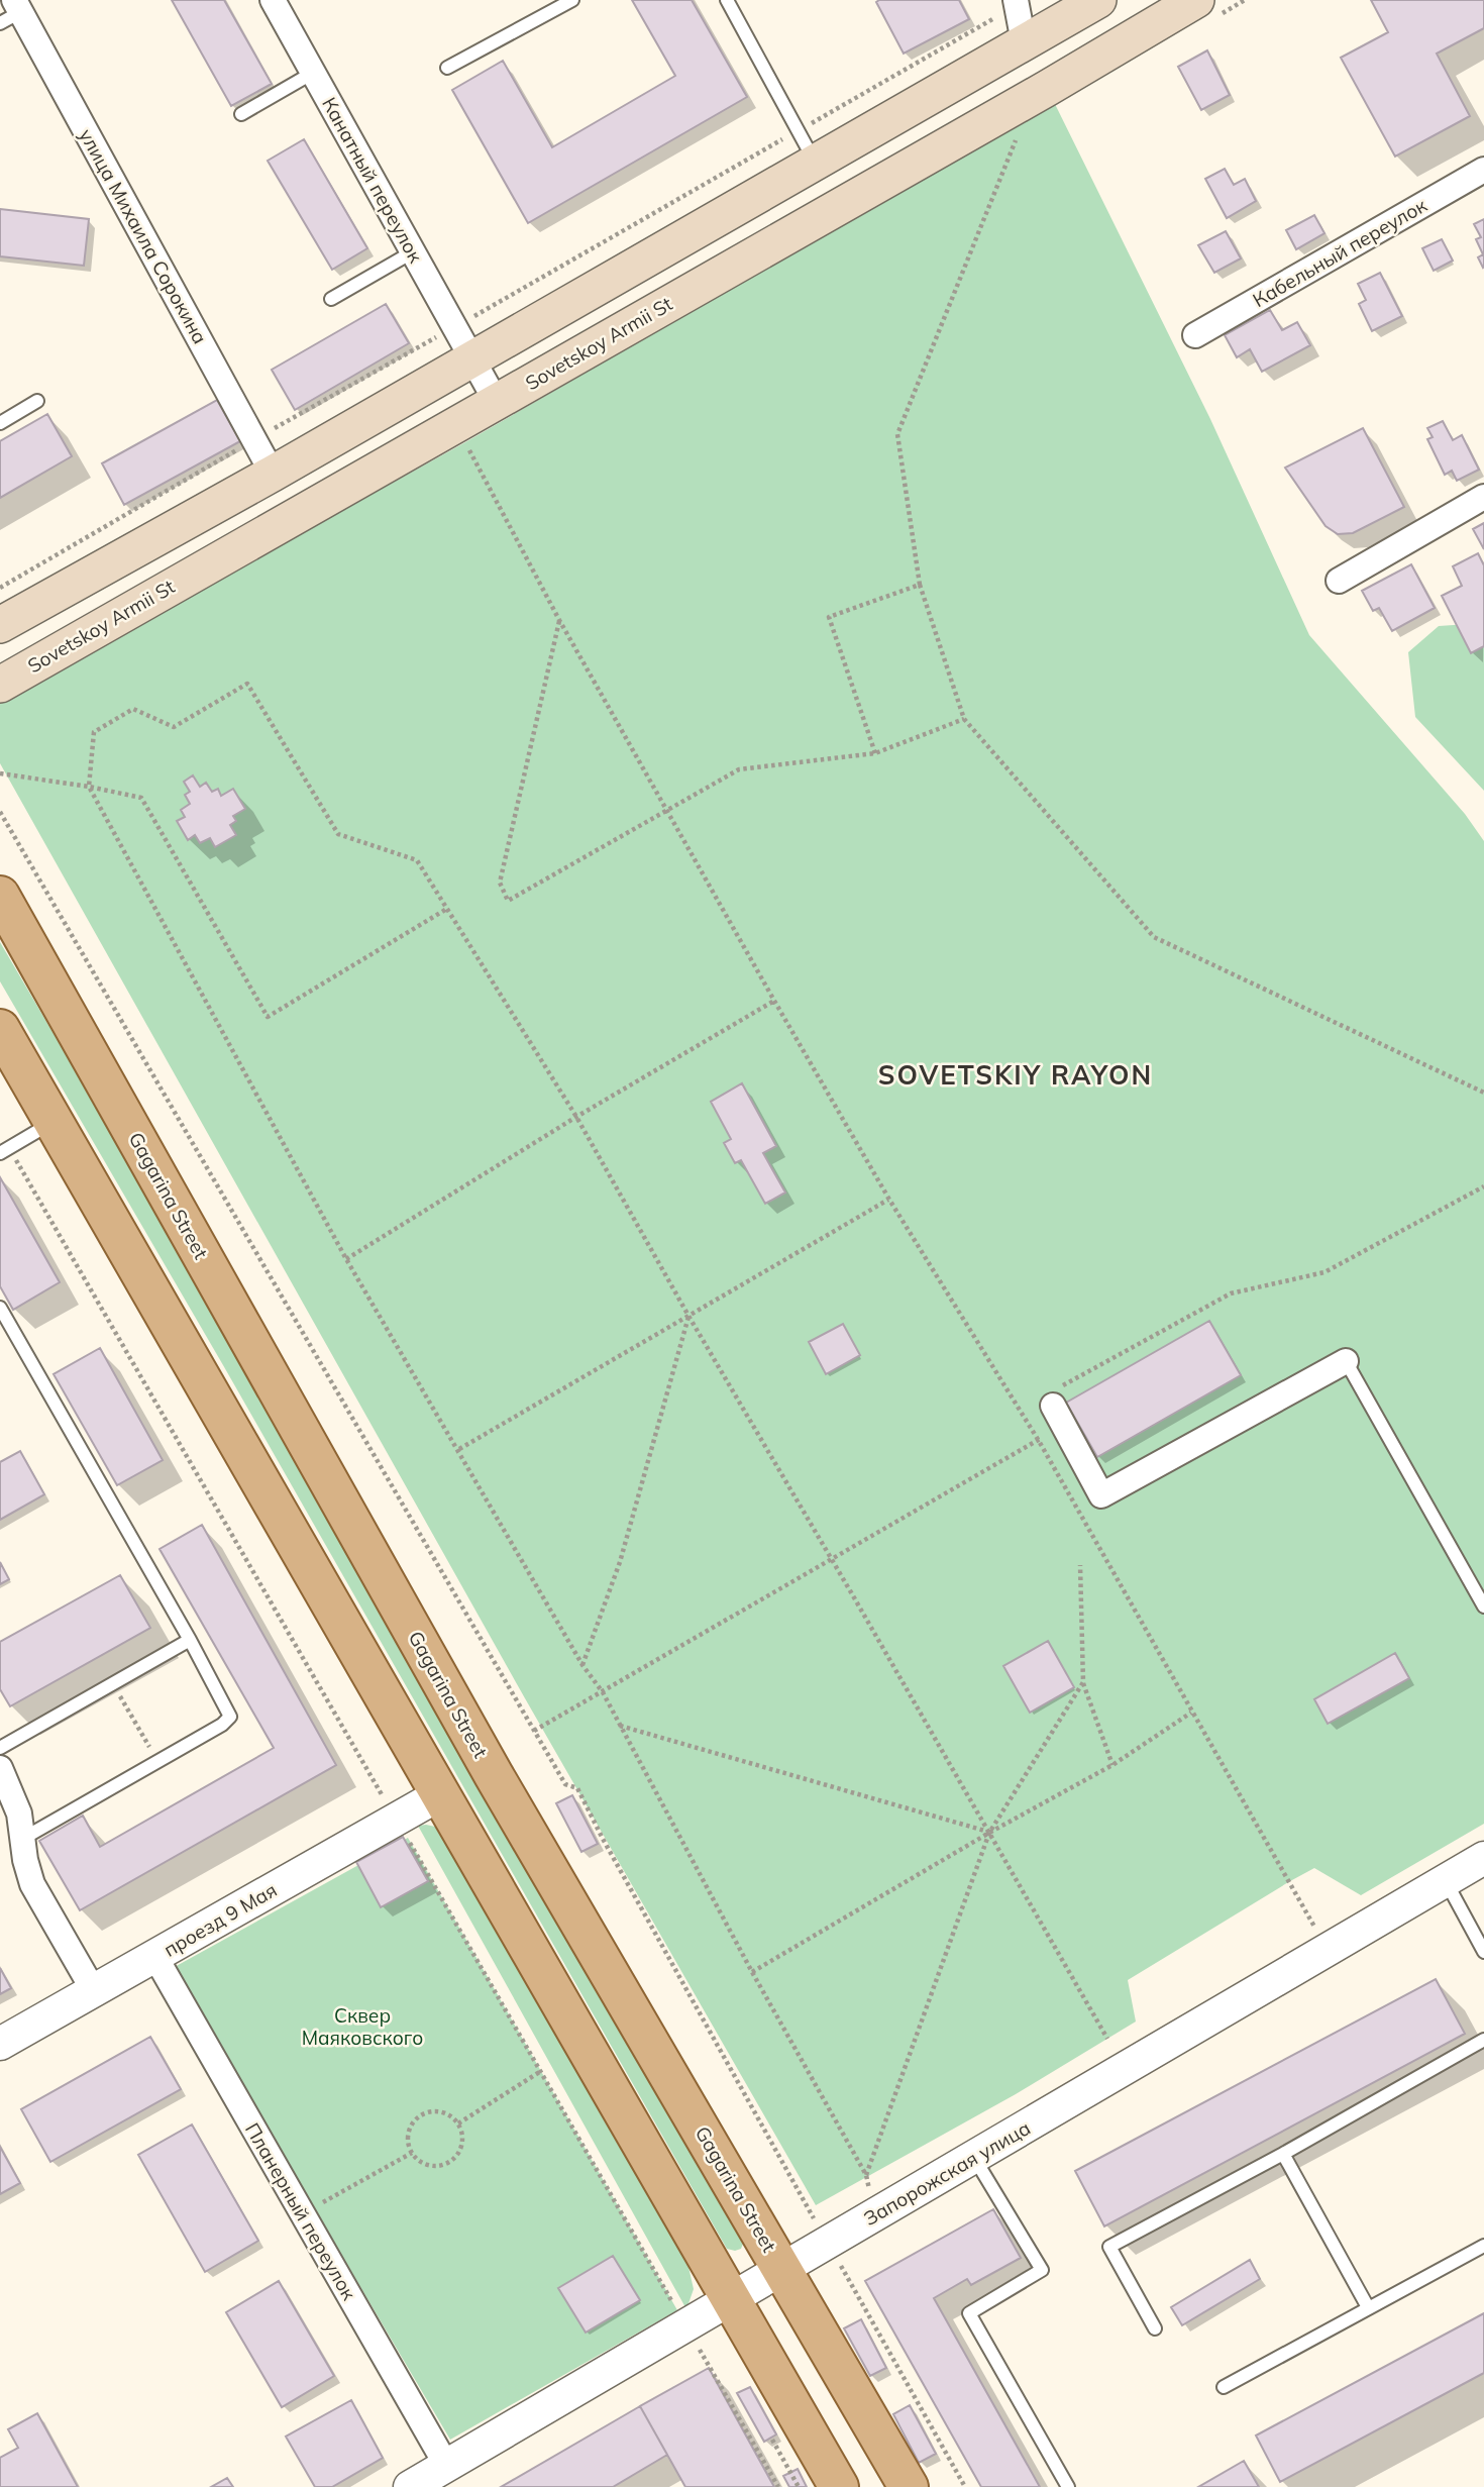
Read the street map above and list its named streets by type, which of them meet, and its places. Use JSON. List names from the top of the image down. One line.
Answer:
{"streets":{"main road":["Sovetskoy Armii St","Gagarina Street"],"street":["Канатный переулок","улица Михаила Сорокина","Кабельный переулок","проезд 9 Мая","Запорожская улица","Планерный переулок"]},"crossings":[["Канатный переулок","Sovetskoy Armii St"],["Gagarina Street","Запорожская улица"],["проезд 9 Мая","Планерный переулок"],["Запорожская улица","Планерный переулок"]],"districts":["SOVETSKIY RAYON"],"parks":["Сквер Маяковского"]}
